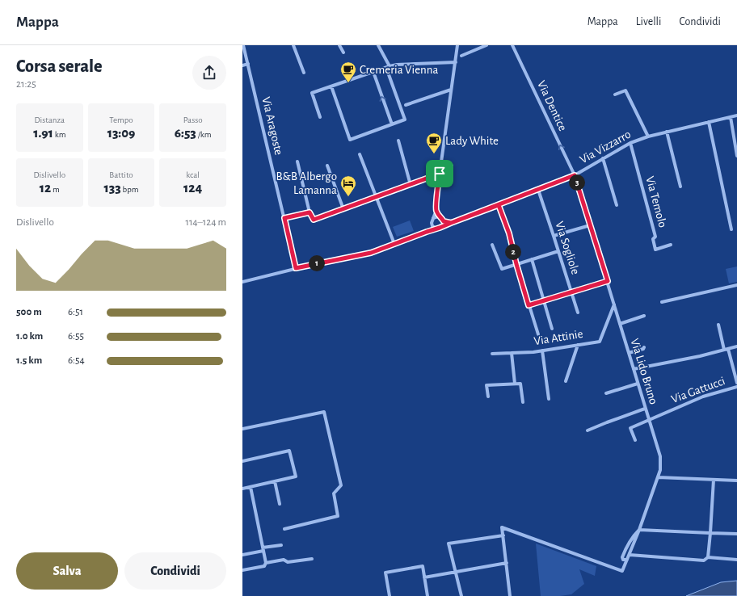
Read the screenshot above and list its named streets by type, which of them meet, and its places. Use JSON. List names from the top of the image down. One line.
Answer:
{"streets":{"street":["Via Dentice","Via Aragoste","Via Vizzarro","Via Temolo","Via Sogliole","Via Attinie","Via Lido Bruno","Via Gattucci"]},"crossings":[["Via Dentice","Via Vizzarro"],["Via Dentice","Via Lido Bruno"],["Via Aragoste","Via Vizzarro"],["Via Vizzarro","Via Temolo"],["Via Vizzarro","Via Sogliole"],["Via Vizzarro","Via Lido Bruno"],["Via Attinie","Via Lido Bruno"],["Via Lido Bruno","Via Gattucci"]],"one_way":["Via Dentice"],"places":{"cafe":["Cremeria Vienna","Lady White"],"hotel":["B&B Albergo Lamanna"]},"page":{"header":"Mappa","nav":["Mappa","Livelli","Condividi"],"heading":["Corsa serale","21:25"],"stats":[["Distanza","1.91 km"],["Tempo","13:09"],["Passo","6:53 /km"],["Dislivello","12 m"],["Battito","133 bpm"],["kcal","124"]],"pins":["3","2","1"],"chart":["Dislivello","114–124 m"],"list":[{"name":"500 m","note":"6:51"},{"name":"1.0 km","note":"6:55"},{"name":"1.5 km","note":"6:54"}],"buttons":["Salva","Condividi"]}}
